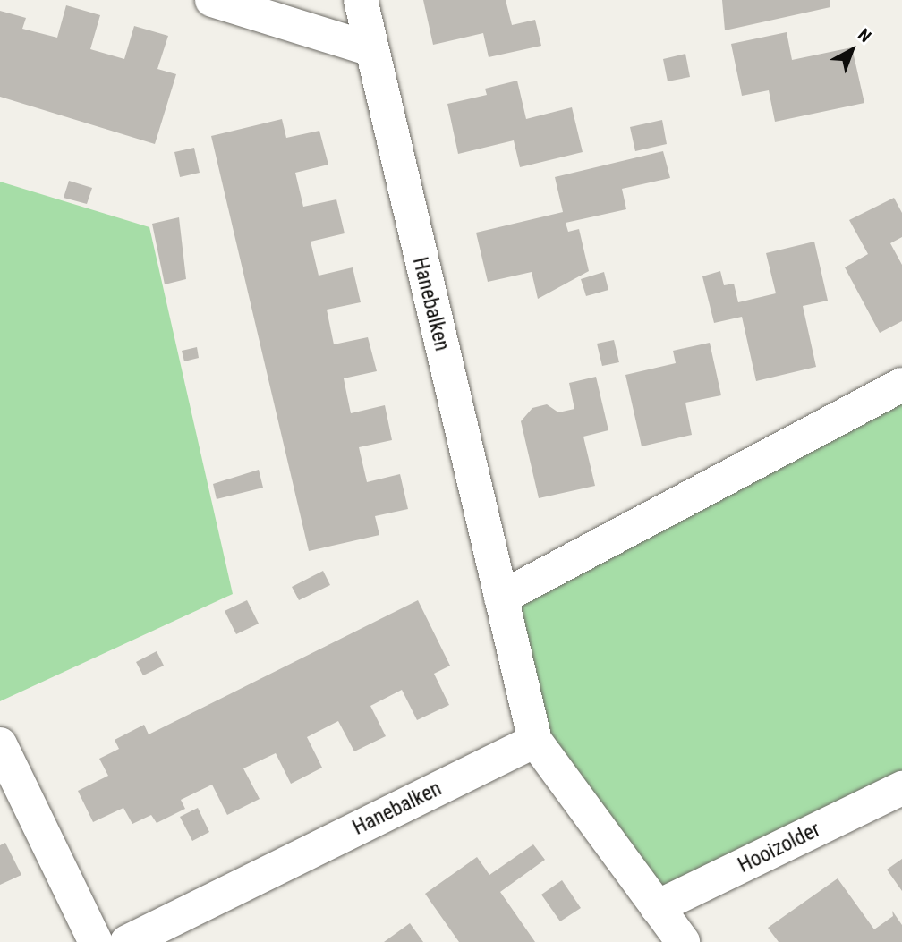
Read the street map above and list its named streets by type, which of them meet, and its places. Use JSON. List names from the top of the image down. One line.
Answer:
{"streets":{"street":["Hanebalken","Hooizolder"]},"north":"top right"}
